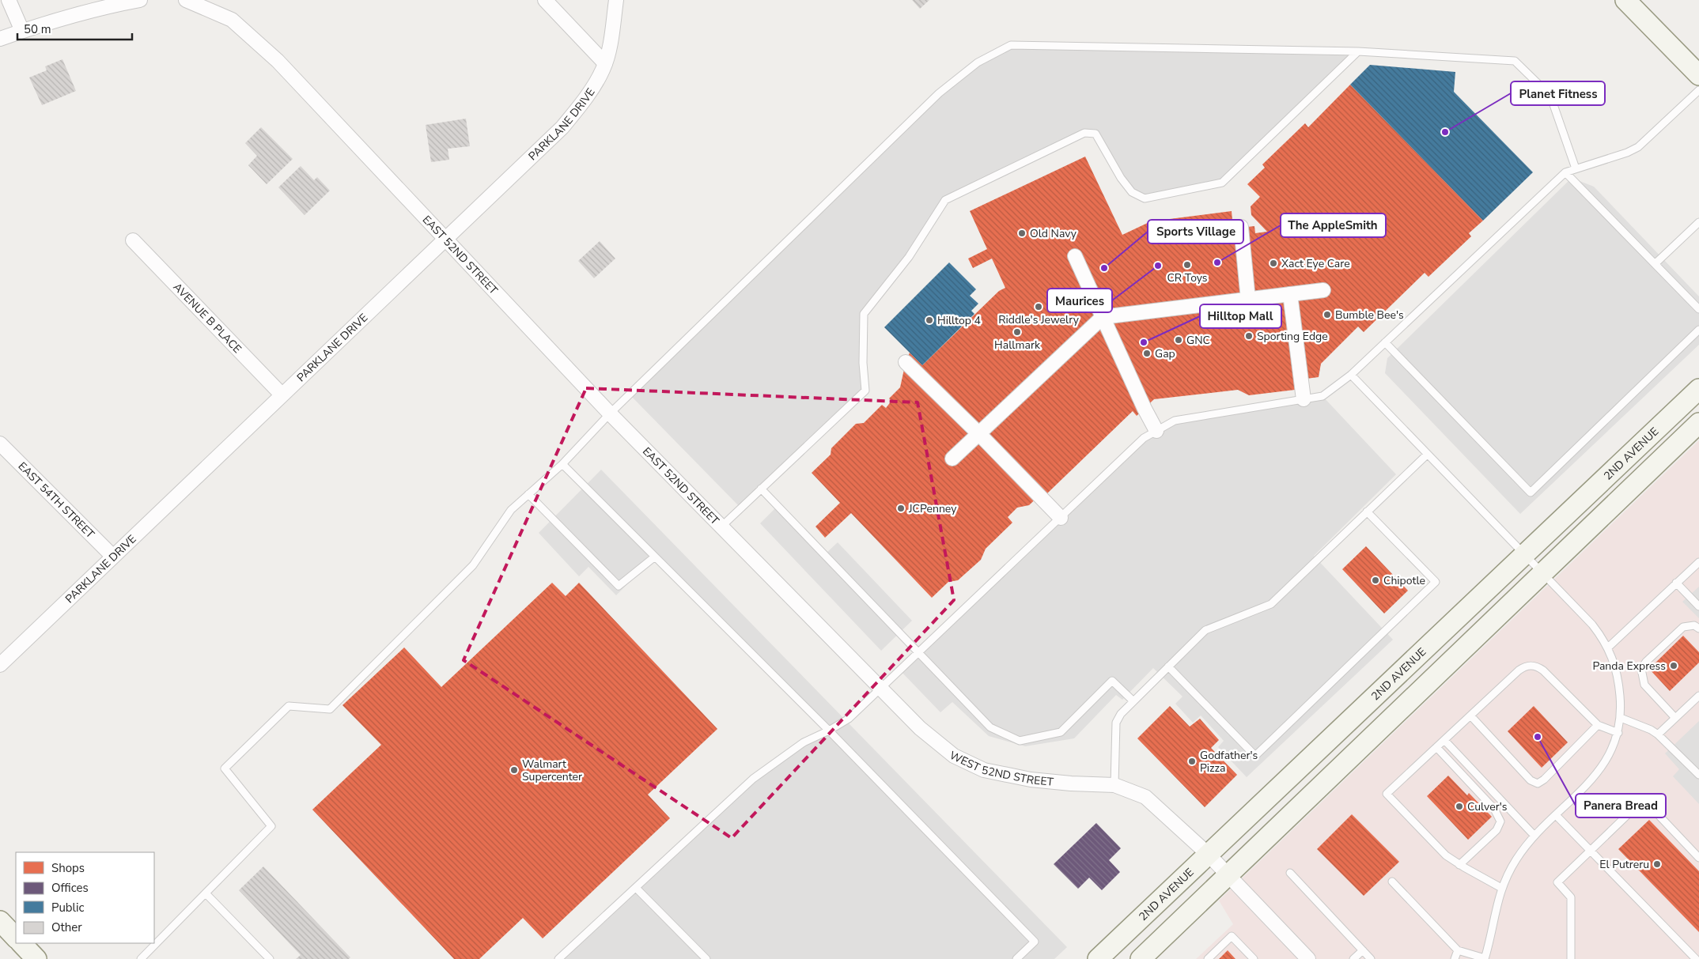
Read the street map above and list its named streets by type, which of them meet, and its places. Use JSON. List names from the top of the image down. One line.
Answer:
{"streets":{"main road":["2ND AVENUE"],"street":["PARKLANE DRIVE","EAST 52ND STREET","AVENUE B PLACE","EAST 54TH STREET","WEST 52ND STREET"]},"crossings":[["PARKLANE DRIVE","EAST 52ND STREET"],["PARKLANE DRIVE","AVENUE B PLACE"],["PARKLANE DRIVE","EAST 54TH STREET"],["EAST 52ND STREET","WEST 52ND STREET"],["2ND AVENUE","WEST 52ND STREET"]],"places":["Planet Fitness","Old Navy","The AppleSmith","Xact Eye Care","CR Toys","Maurices","Sports Village","Riddle's Jewelry","Bumble Bee's","Hilltop 4","Hallmark","Sporting Edge","GNC","Hilltop Mall","Gap","JCPenney","Chipotle","Panda Express","Panera Bread","Godfather's Pizza","Walmart Supercenter","Culver's","El Putreru"],"legend":["Shops","Offices","Public","Other"],"scale_bar":"50 m"}
